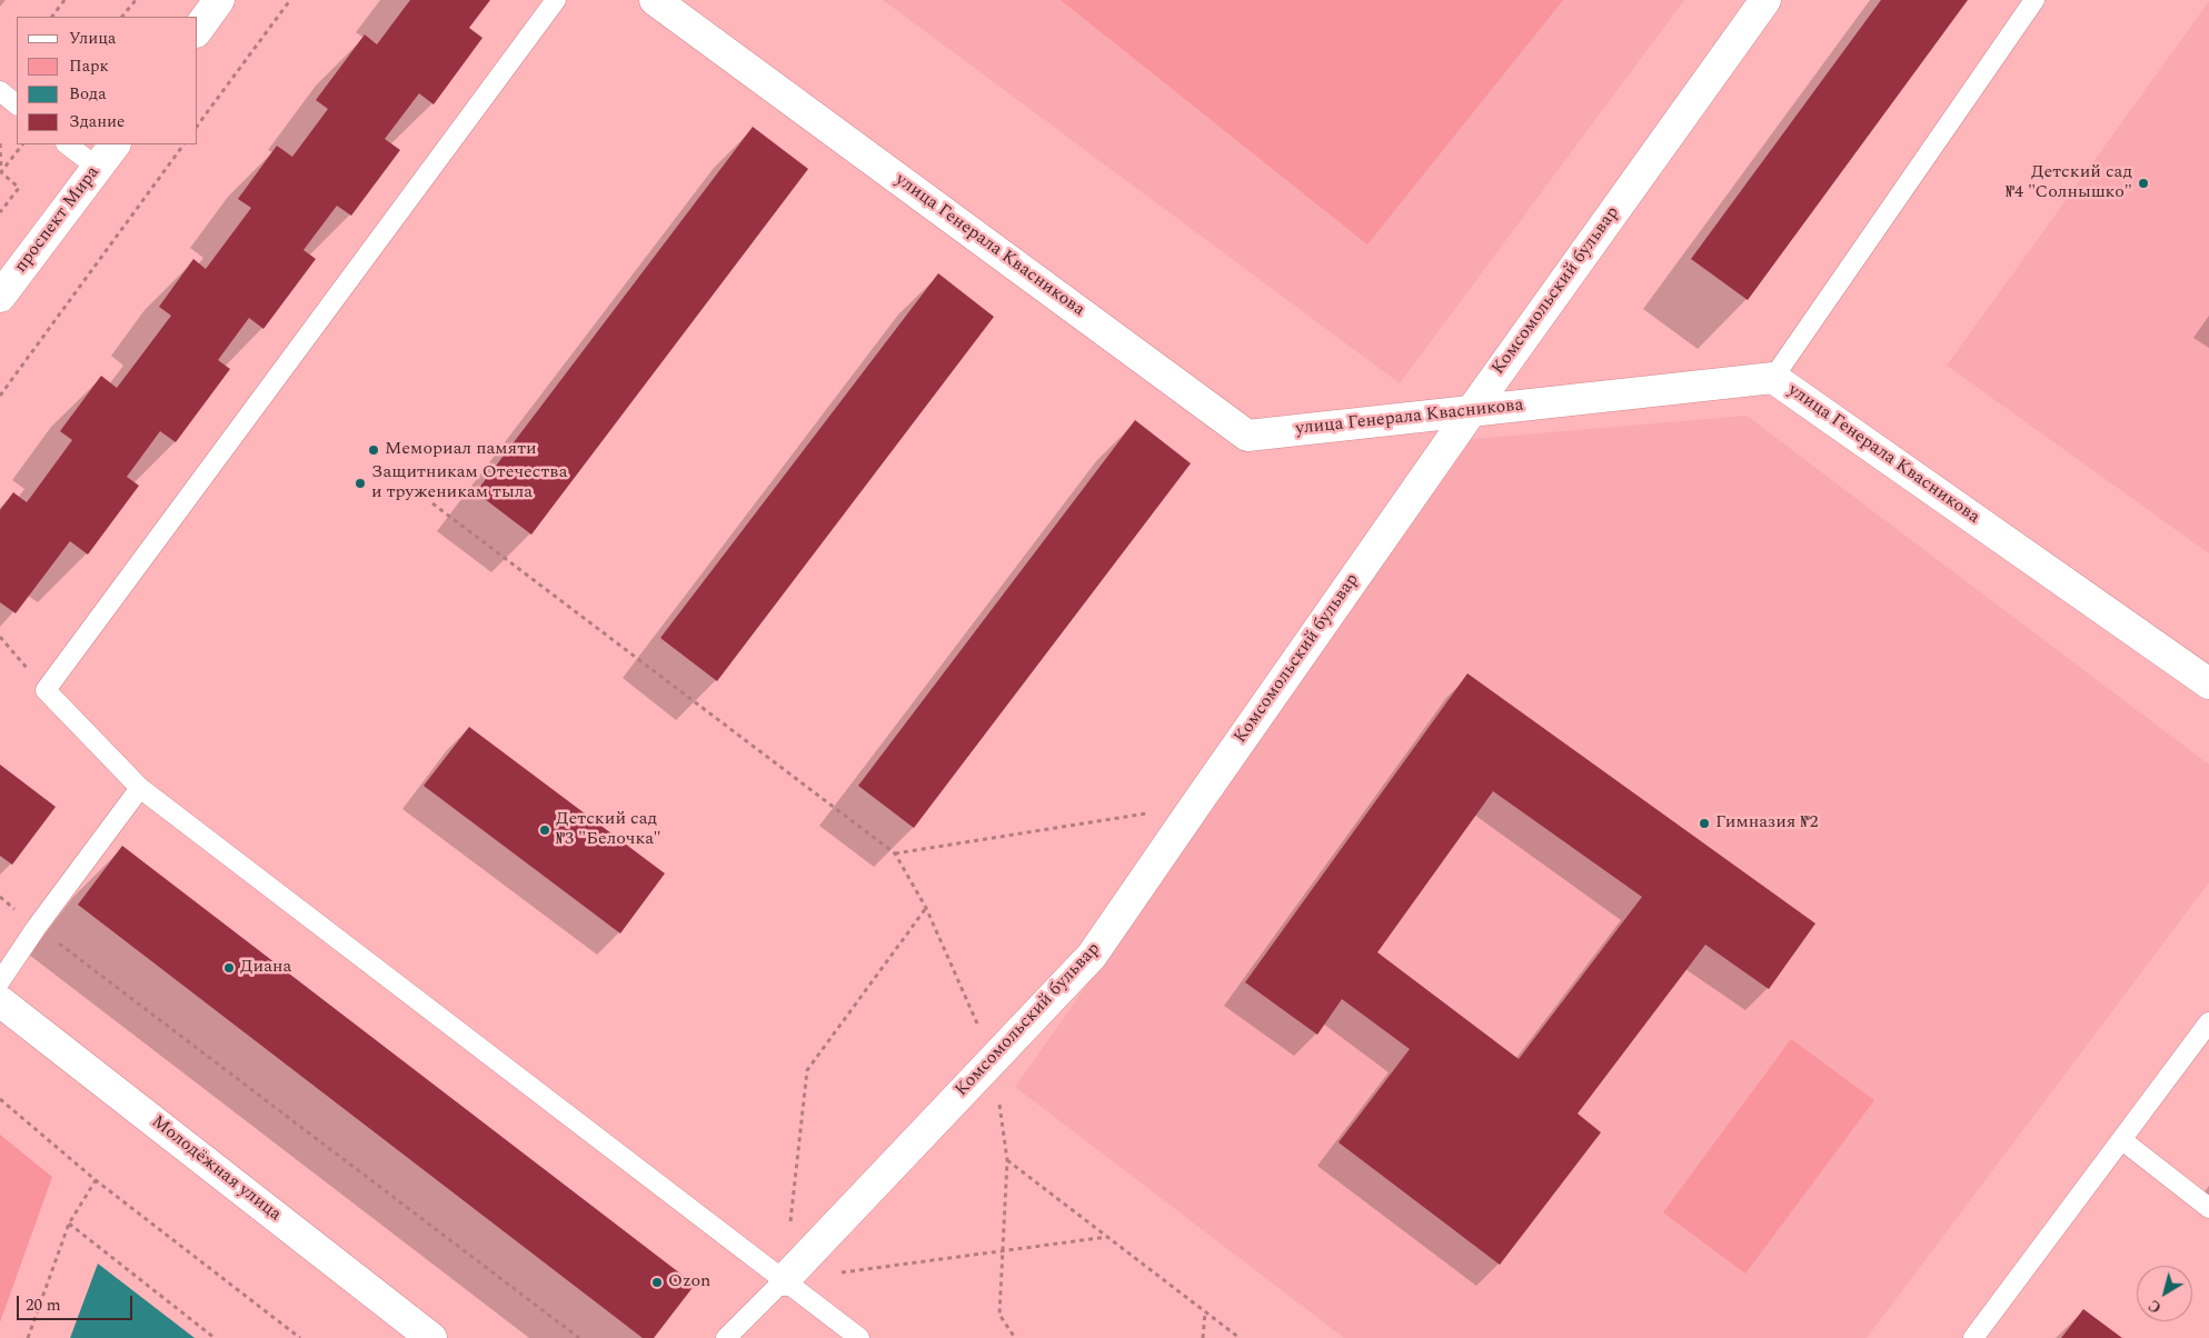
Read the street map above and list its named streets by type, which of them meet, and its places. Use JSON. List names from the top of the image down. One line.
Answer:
{"streets":{"street":["проспект Мира","улица Генерала Квасникова","Комсомольский бульвар","Молодёжная улица"]},"crossings":[["улица Генерала Квасникова","Комсомольский бульвар"]],"places":["Детский сад №4 \"Солнышко\"","Мемориал памяти","Защитникам Отечества и труженикам тыла","Гимназия №2","Детский сад №3 \"Белочка\"","Диана","Ozon"],"legend":["Улица","Парк","Вода","Здание"],"scale_bar":"20 m","north":"bottom left"}
